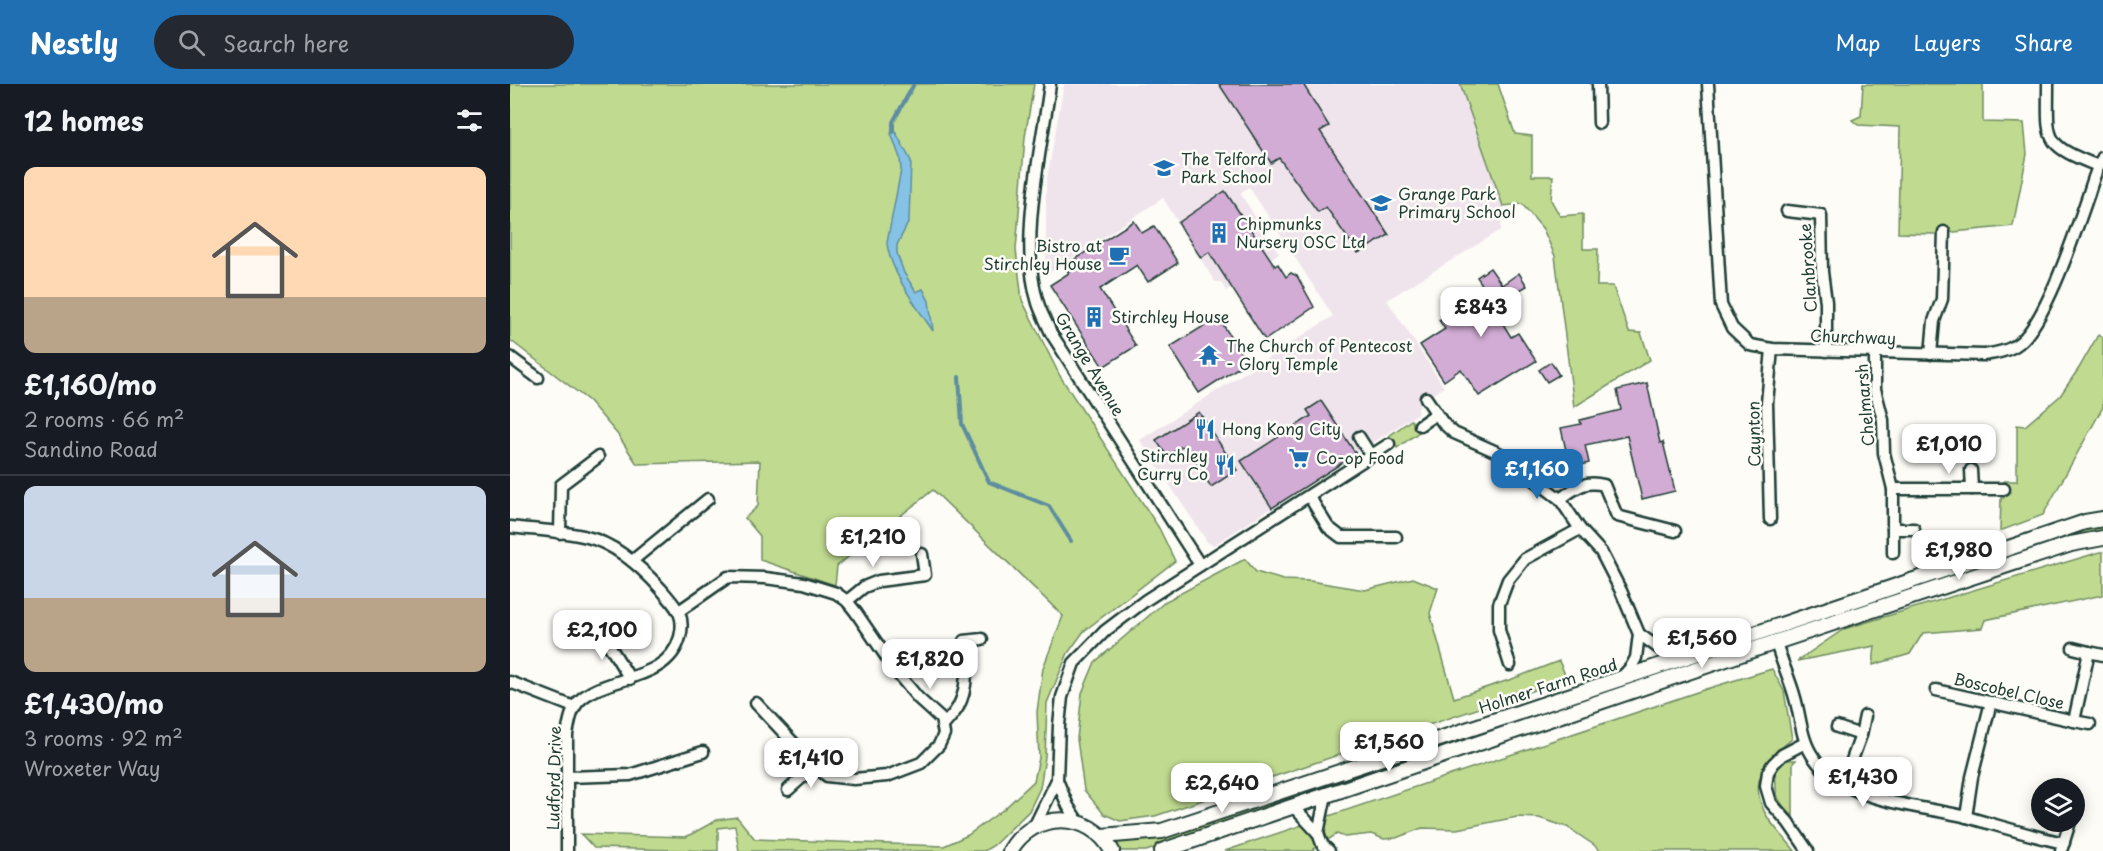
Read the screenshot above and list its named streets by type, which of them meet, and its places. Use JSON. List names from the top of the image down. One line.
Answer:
{"streets":{"street":["Clanbrooke","Churchway","Grange Avenue","Chelmarsh","Caynton","Holmer Farm Road","Boscobel Close","Ludford Drive"]},"crossings":[["Clanbrooke","Churchway"],["Churchway","Chelmarsh"],["Churchway","Caynton"]],"places":{"school or university":["The Telford Park School","Grange Park Primary School"],"building":["Chipmunks Nursery OSC Ltd","Stirchley House"],"cafe":["Bistro at Stirchley House"],"temple":["The Church of Pentecost - Glory Temple"],"restaurant":["Hong Kong City","Stirchley Curry Co"],"supermarket":["Co-op Food"]},"page":{"header":"Nestly","search":"Search here","nav":["Map","Layers","Share"],"heading":"12 homes","list":[{"name":"£1,160/mo","note":"2 rooms · 66 m² · Sandino Road"},{"name":"£1,430/mo","note":"3 rooms · 92 m² · Wroxeter Way"}],"price":["£843","£1,010","£1,160","£1,210","£1,980","£2,100","£1,560","£1,820","£1,560","£1,410","£1,430","£2,640"]}}
